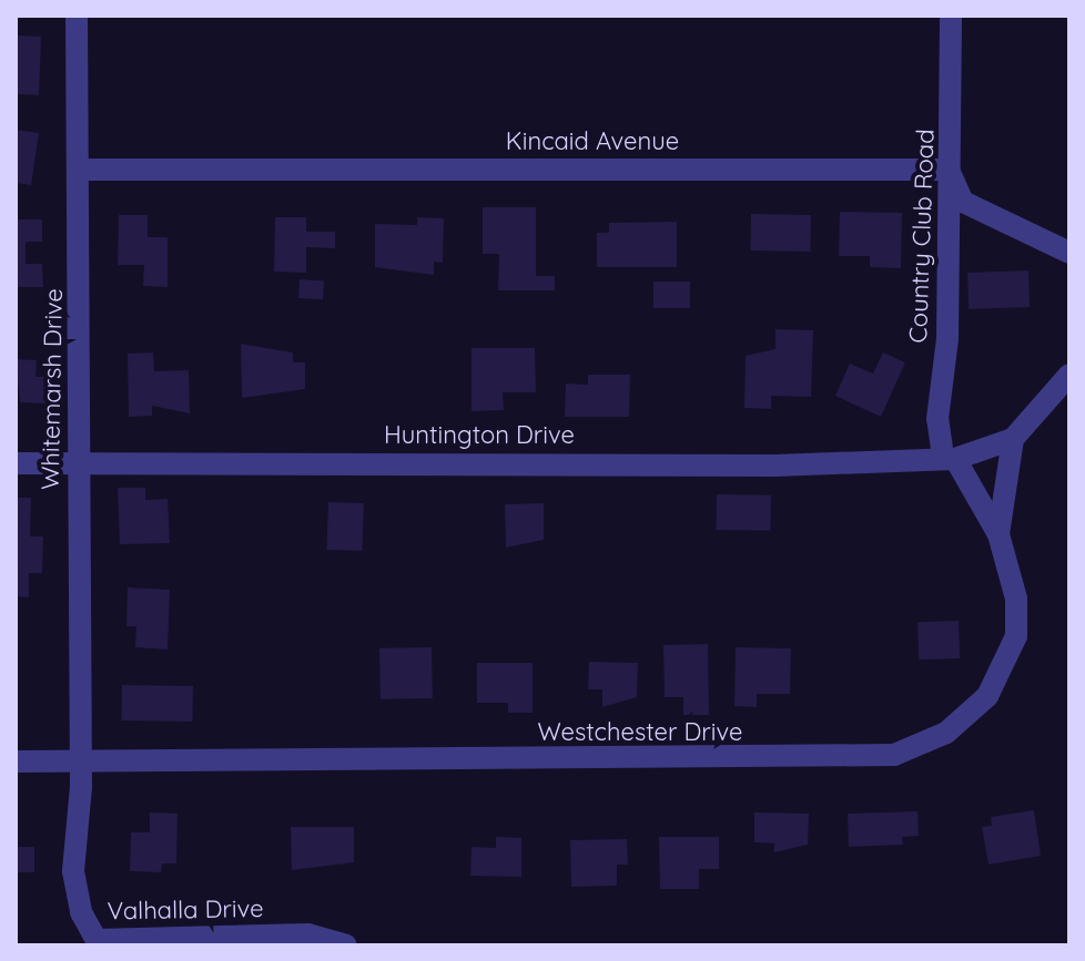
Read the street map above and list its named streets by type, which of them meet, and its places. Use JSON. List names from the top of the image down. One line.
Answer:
{"streets":{"street":["Kincaid Avenue","Country Club Road","Whitemarsh Drive","Huntington Drive","Westchester Drive","Valhalla Drive"]},"crossings":[["Kincaid Avenue","Country Club Road"],["Kincaid Avenue","Whitemarsh Drive"],["Country Club Road","Huntington Drive"],["Country Club Road","Westchester Drive"],["Whitemarsh Drive","Huntington Drive"],["Whitemarsh Drive","Westchester Drive"],["Whitemarsh Drive","Valhalla Drive"],["Huntington Drive","Westchester Drive"],["Westchester Drive","Valhalla Drive"]]}
